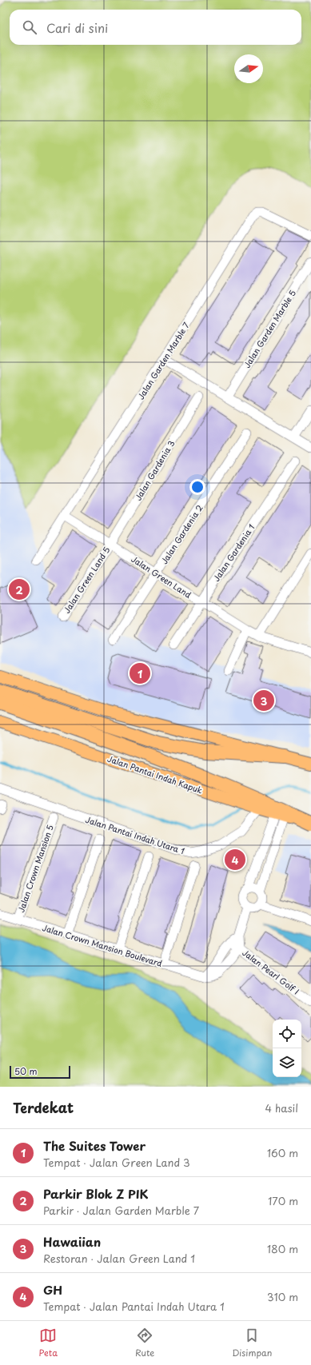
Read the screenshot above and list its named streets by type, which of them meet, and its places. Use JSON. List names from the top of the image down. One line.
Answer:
{"streets":{"main road":["Jalan Pantai Indah Kapuk"],"street":["Jalan Garden Marble 5","Jalan Garden Marble 7","Jalan Gardenia 3","Jalan Gardenia 2","Jalan Gardenia 1","Jalan Green Land","Jalan Green Land 5","Jalan Pantai Indah Utara 1","Jalan Crown Mansion 5","Jalan Crown Mansion Boulevard","Jalan Pearl Golf I"]},"crossings":[["Jalan Garden Marble 7","Jalan Green Land"],["Jalan Gardenia 3","Jalan Green Land"],["Jalan Gardenia 3","Jalan Green Land 5"],["Jalan Gardenia 2","Jalan Green Land"],["Jalan Gardenia 1","Jalan Green Land"],["Jalan Green Land","Jalan Green Land 5"],["Jalan Pantai Indah Kapuk","Jalan Pantai Indah Utara 1"],["Jalan Crown Mansion 5","Jalan Crown Mansion Boulevard"]],"scale_bar":"50 m","north":"right","page":{"search":"Cari di sini","pins":["2","1","3","4"],"scale":"50 m","heading":["Terdekat","4 hasil"],"list":[{"mark":"1","name":"The Suites Tower","note":"Tempat · Jalan Green Land 3","value":"160 m"},{"mark":"2","name":"Parkir Blok Z PIK","note":"Parkir · Jalan Garden Marble 7","value":"170 m"},{"mark":"3","name":"Hawaiian","note":"Restoran · Jalan Green Land 1","value":"180 m"},{"mark":"4","name":"GH","note":"Tempat · Jalan Pantai Indah Utara 1","value":"310 m"}],"nav":["Peta","Rute","Disimpan"]}}
